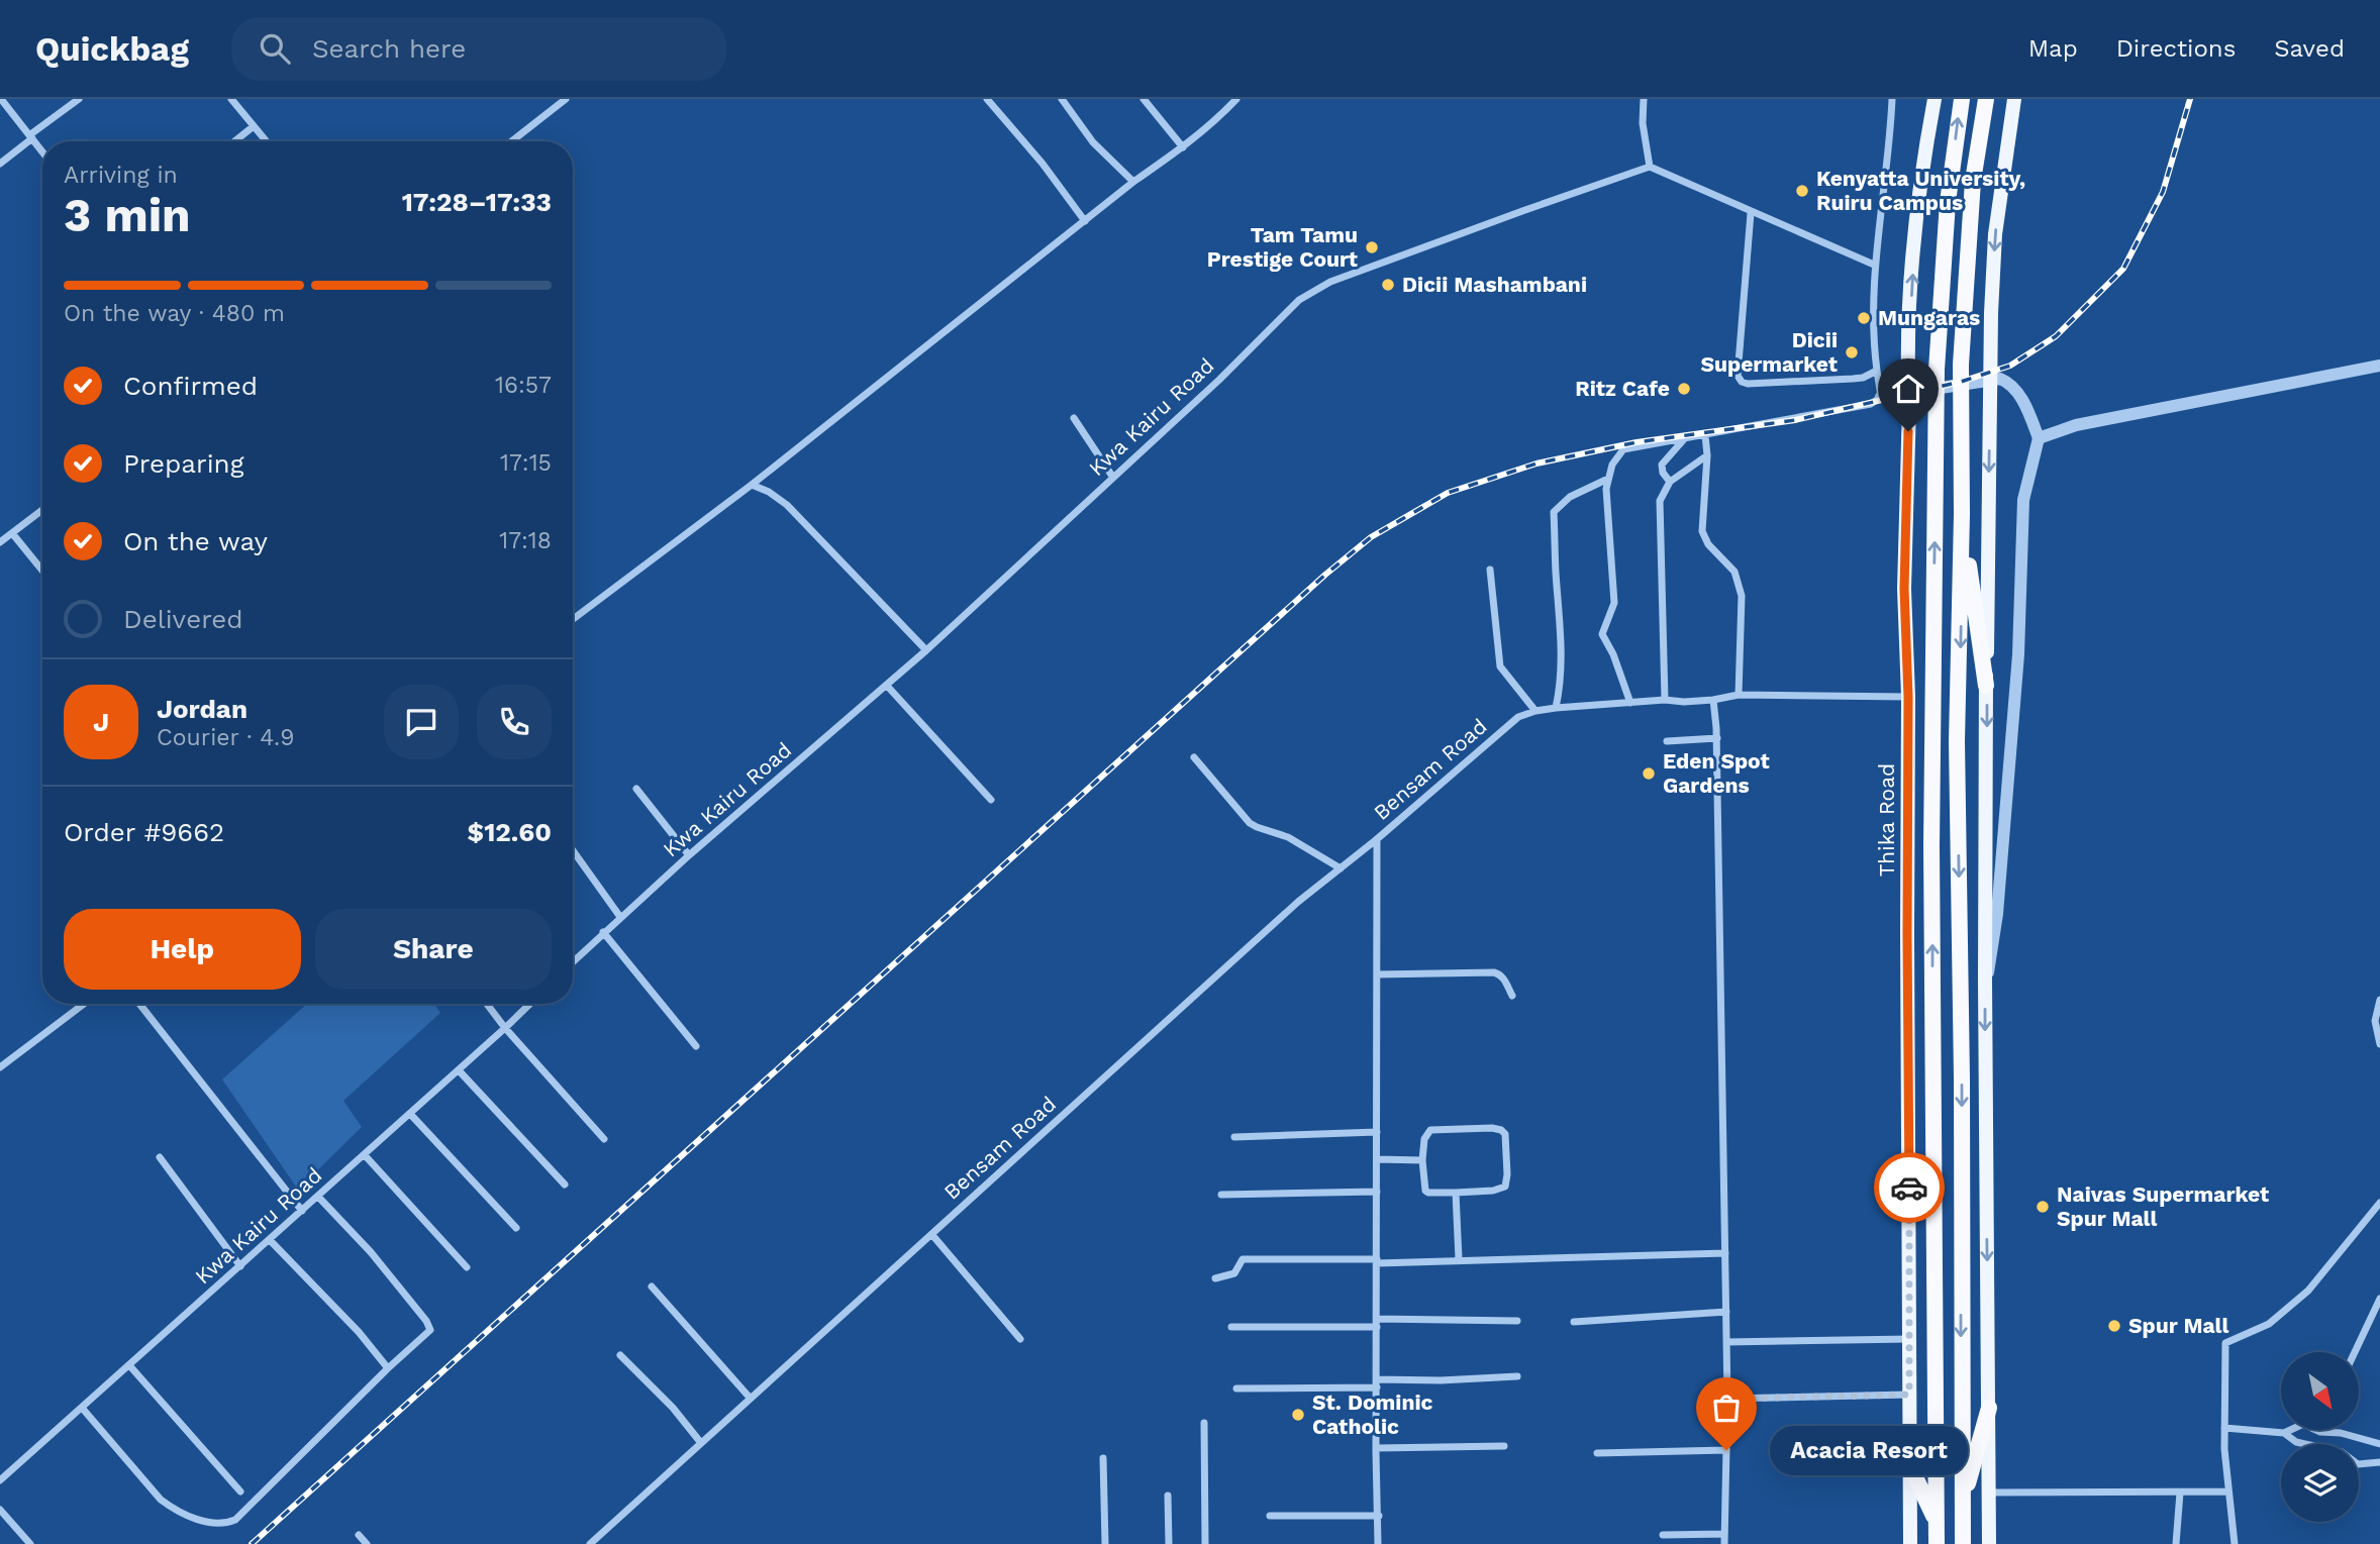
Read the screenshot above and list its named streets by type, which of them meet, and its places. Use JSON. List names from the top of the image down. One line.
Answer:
{"streets":{"highway":["Thika Road"],"street":["Kwa Kairu Road","Bensam Road"]},"crossings":[["Bensam Road","Thika Road"]],"places":["Kenyatta University, Ruiru Campus","Tam Tamu Prestige Court","Dicii Mashambani","Mungaras","Dicii Supermarket","Ritz Cafe","Eden Spot Gardens","Naivas Supermarket Spur Mall","Spur Mall","St. Dominic Catholic","Acacia Resort"],"north":"bottom right","page":{"header":"Quickbag","search":"Search here","nav":["Map","Directions","Saved"],"heading":["3 min","Arriving in","17:28–17:33"],"panel":["Jordan","Courier · 4.9","Order #9662","$12.60"],"bar":"On the way · 480 m","list":[["Confirmed","16:57"],["Preparing","17:15"],["On the way","17:18"],"Delivered"],"round":"J","buttons":["Help","Share"],"bubble":"Acacia Resort"}}
